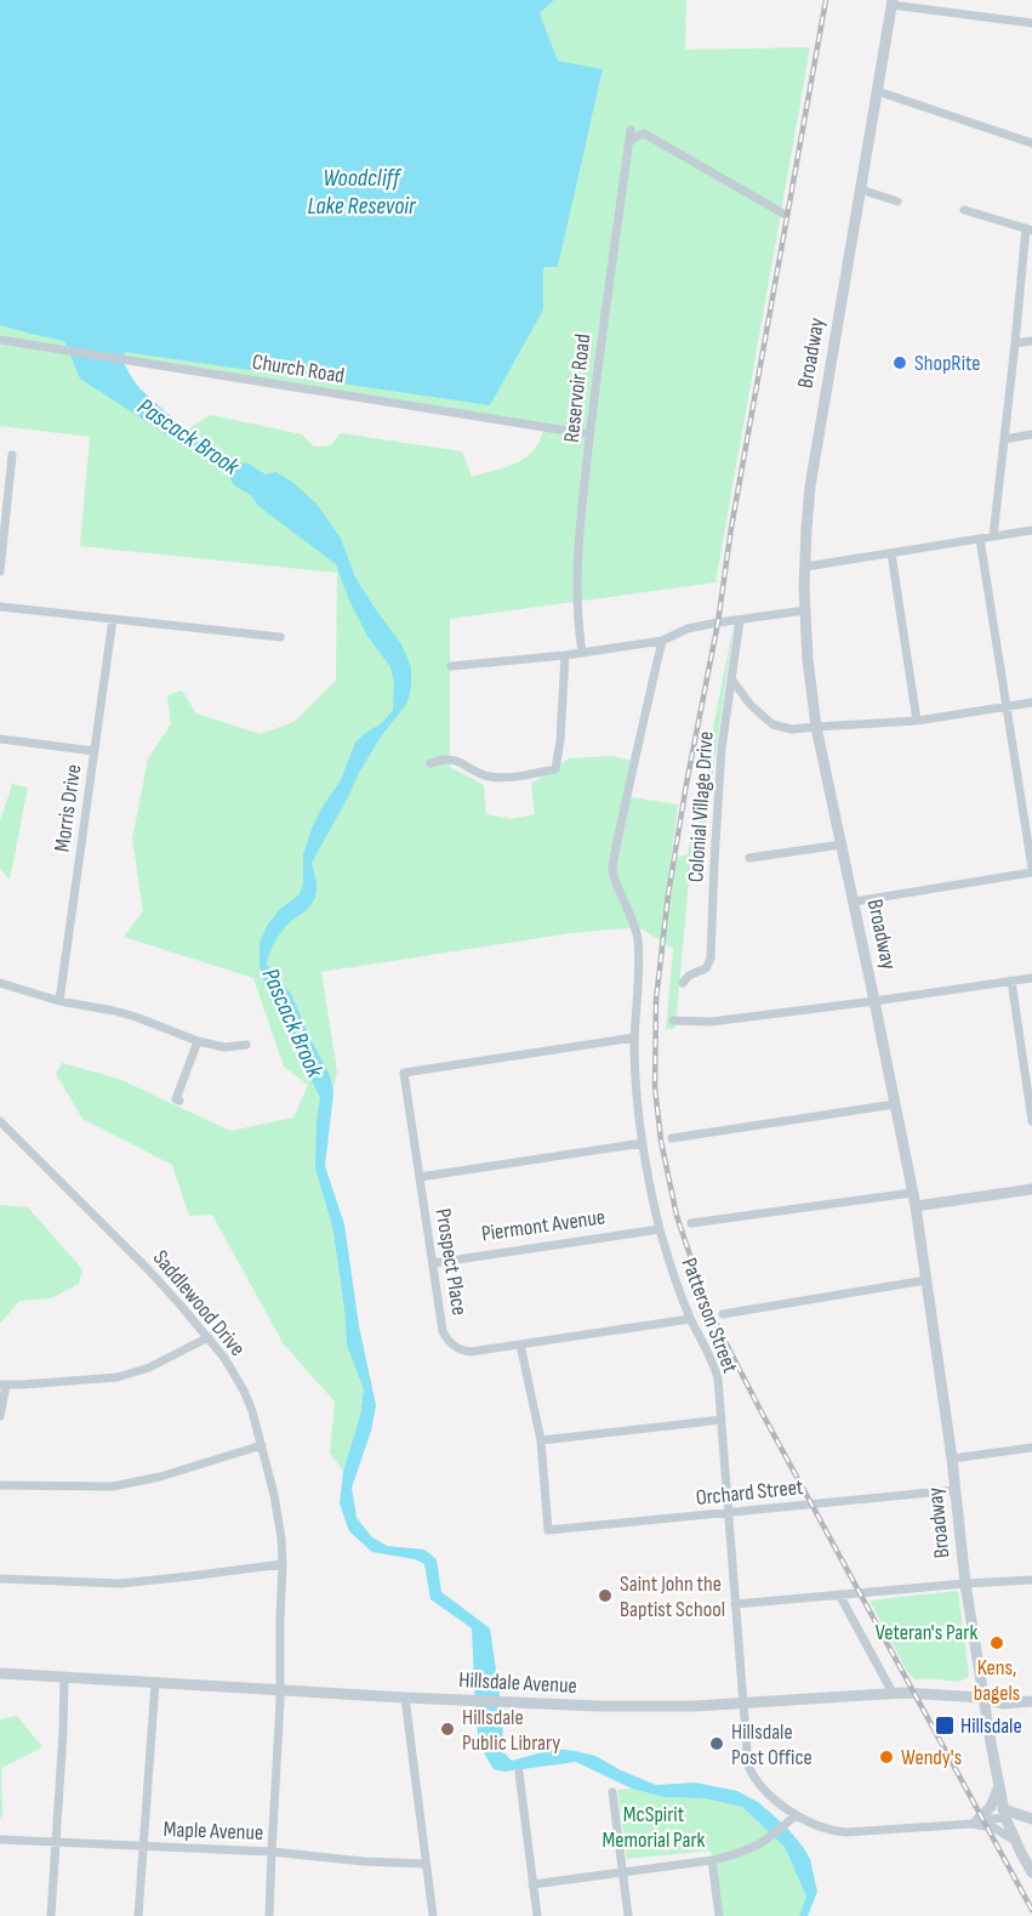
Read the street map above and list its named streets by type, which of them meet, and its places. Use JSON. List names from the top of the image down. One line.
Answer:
{"streets":{"street":["Broadway","Church Road","Reservoir Road","Colonial Village Drive","Morris Drive","Piermont Avenue","Prospect Place","Saddlewood Drive","Patterson Street","Orchard Street","Hillsdale Avenue","Maple Avenue"]},"crossings":[["Broadway","Orchard Street"],["Broadway","Hillsdale Avenue"],["Church Road","Reservoir Road"],["Piermont Avenue","Prospect Place"],["Piermont Avenue","Patterson Street"],["Prospect Place","Patterson Street"],["Saddlewood Drive","Hillsdale Avenue"],["Saddlewood Drive","Maple Avenue"],["Patterson Street","Orchard Street"],["Patterson Street","Hillsdale Avenue"]],"water":["Woodcliff Lake Resevoir","Pascack Brook"],"parks":["Veteran's Park","McSpirit Memorial Park"],"places":{"other":["ShopRite","Saint John the Baptist School","Kens, bagels","Hillsdale Public Library","Hillsdale Post Office","Wendy's"],"transit":["Hillsdale"]}}
